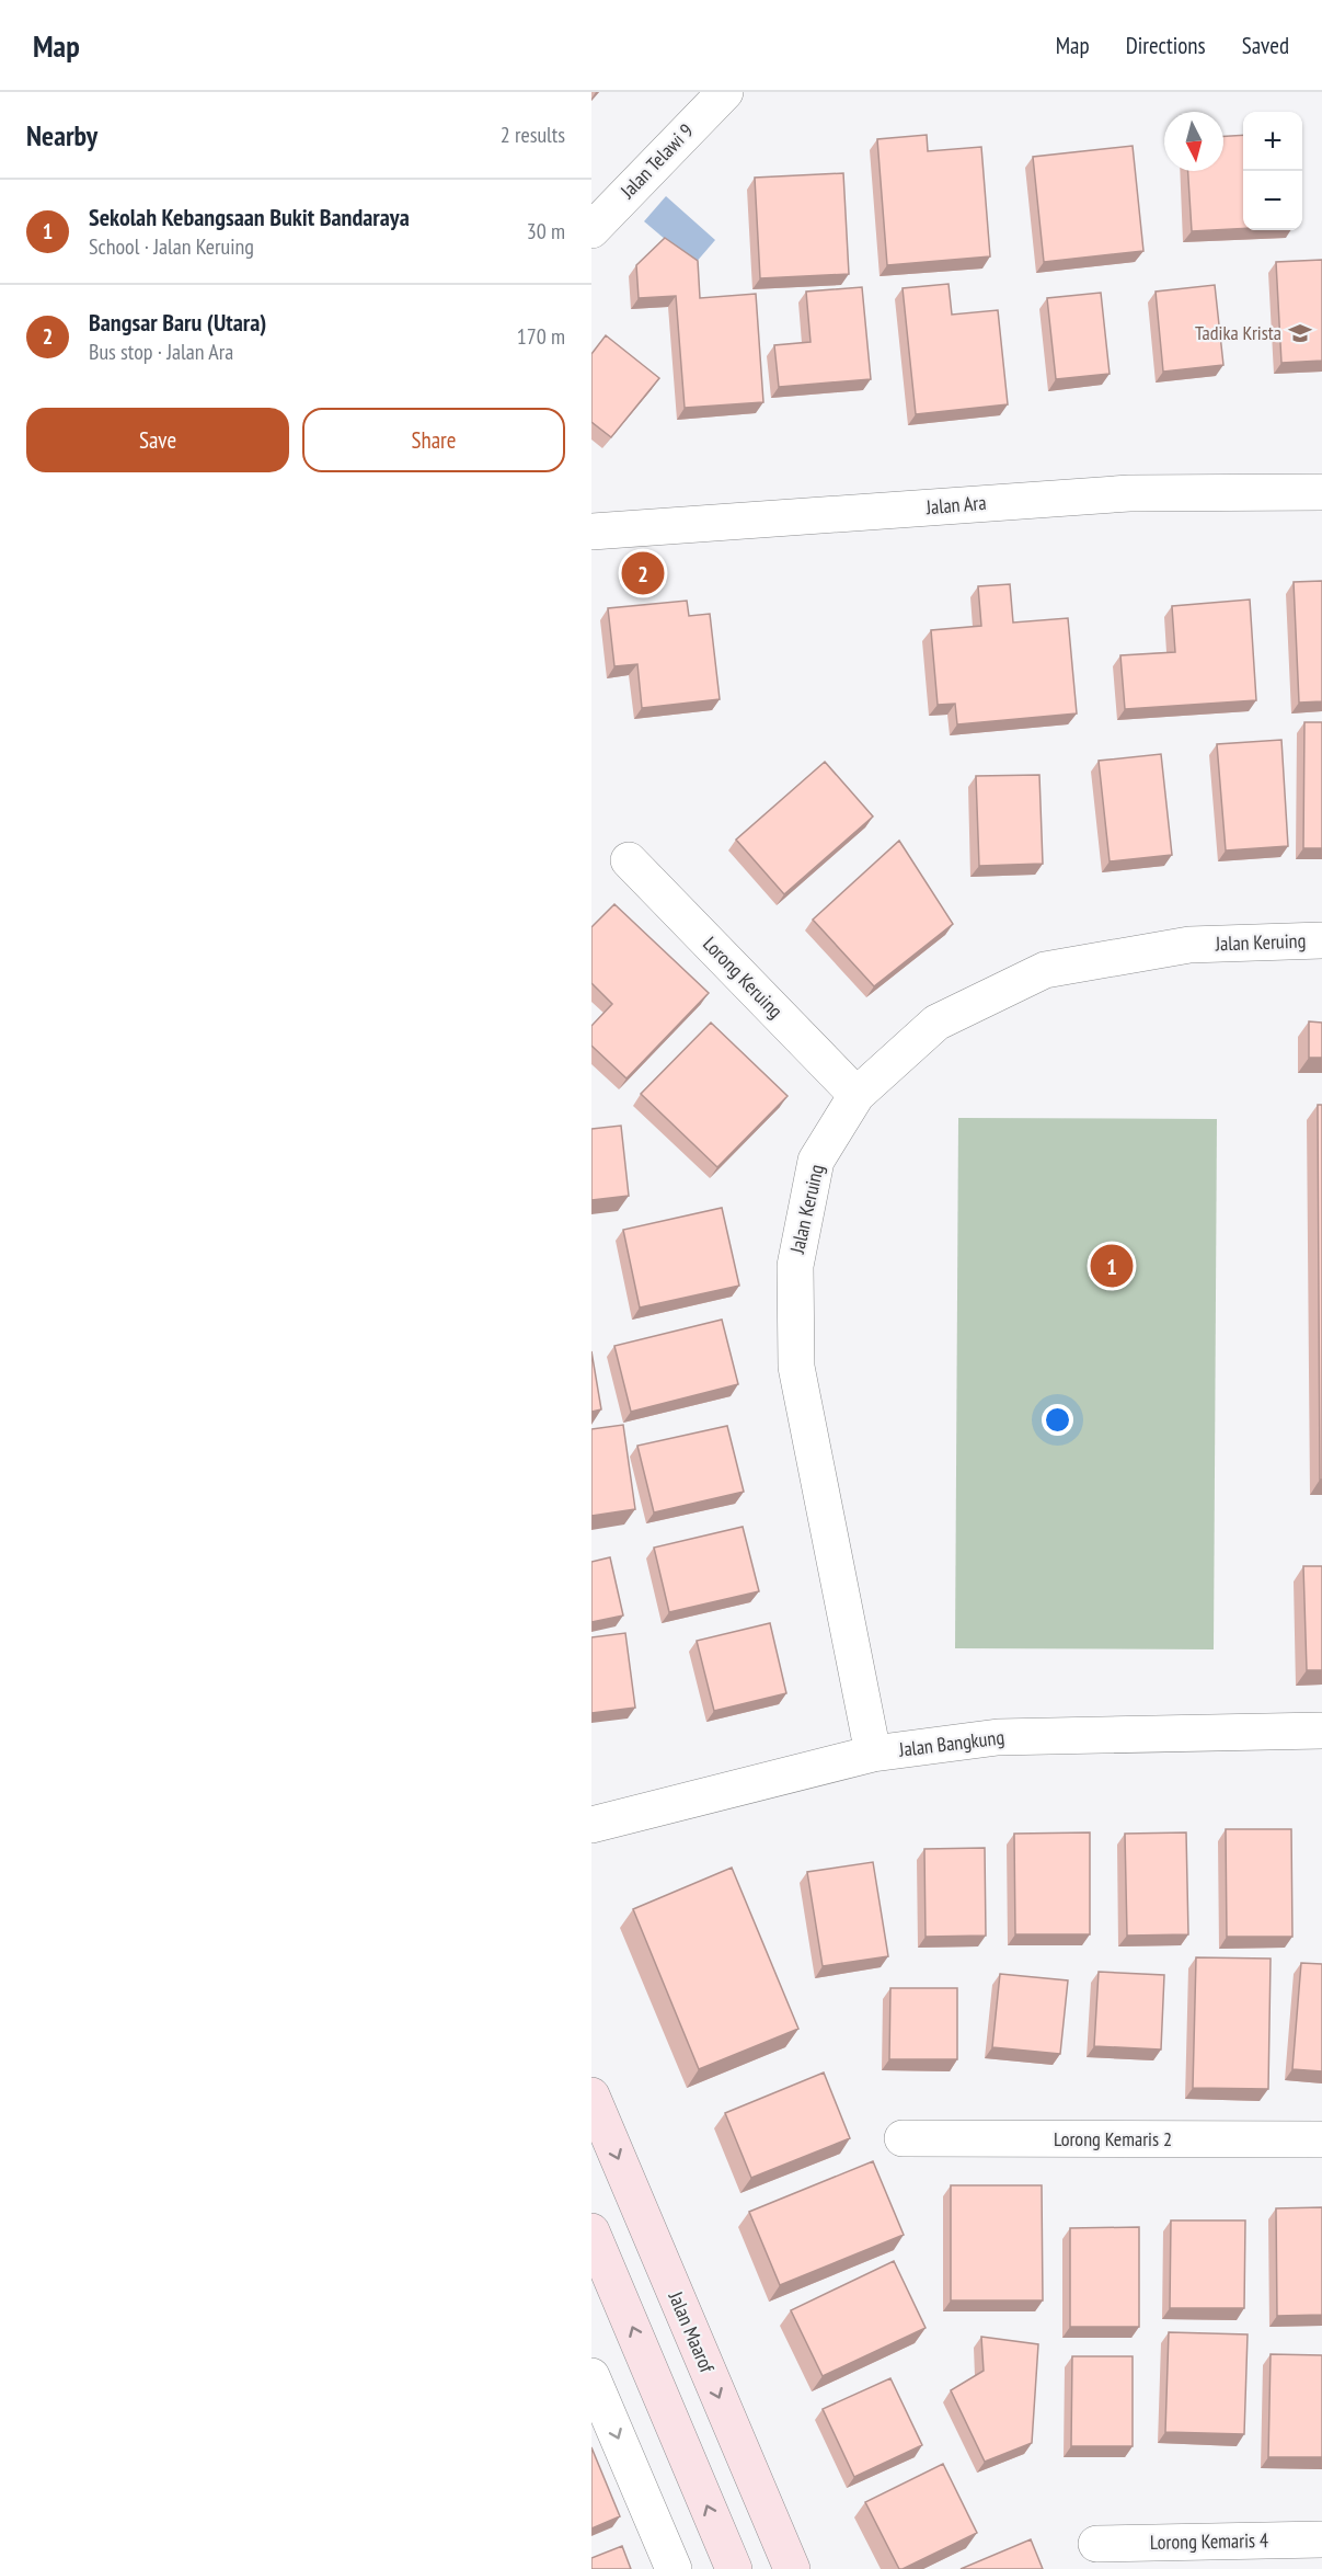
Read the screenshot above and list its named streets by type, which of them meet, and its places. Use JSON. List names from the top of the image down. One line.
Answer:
{"streets":{"main road":["Jalan Maarof"],"street":["Jalan Telawi 9","Jalan Ara","Jalan Keruing","Lorong Keruing","Jalan Bangkung","Lorong Kemaris 2","Lorong Kemaris 4"]},"crossings":[["Jalan Keruing","Lorong Keruing"],["Jalan Keruing","Jalan Bangkung"]],"places":{"school or university":["Tadika Krista"]},"north":"bottom","page":{"header":"Map","nav":["Map","Directions","Saved"],"heading":["Nearby","2 results"],"map_buttons":["+","−"],"list":[{"mark":"1","name":"Sekolah Kebangsaan Bukit Bandaraya","note":"School · Jalan Keruing","value":"30 m"},{"mark":"2","name":"Bangsar Baru (Utara)","note":"Bus stop · Jalan Ara","value":"170 m"}],"buttons":["Save","Share"],"pins":["2","1"]}}
